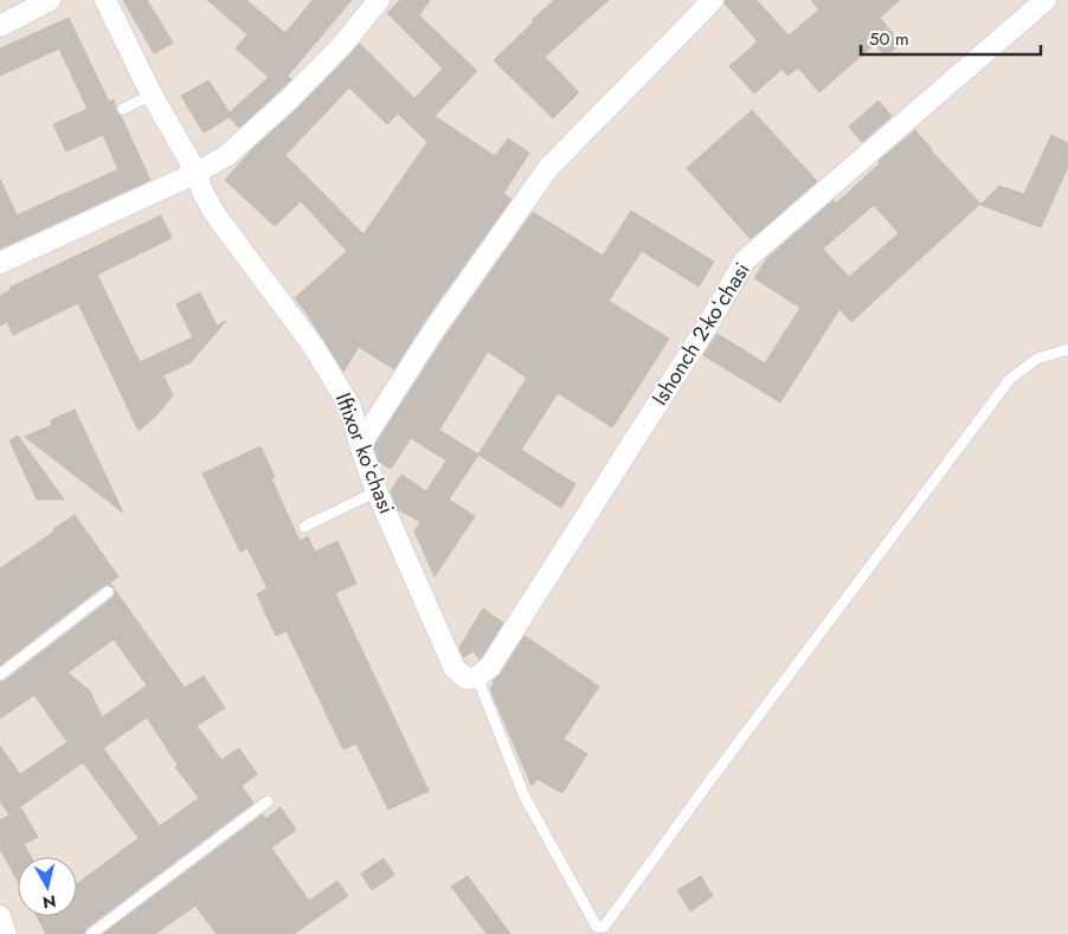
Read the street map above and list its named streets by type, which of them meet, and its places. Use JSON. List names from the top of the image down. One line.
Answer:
{"streets":{"street":["Ishonch 2-koʻchasi","Iftixor koʻchasi"]},"crossings":[["Ishonch 2-koʻchasi","Iftixor koʻchasi"]],"scale_bar":"50 m","north":"bottom"}
